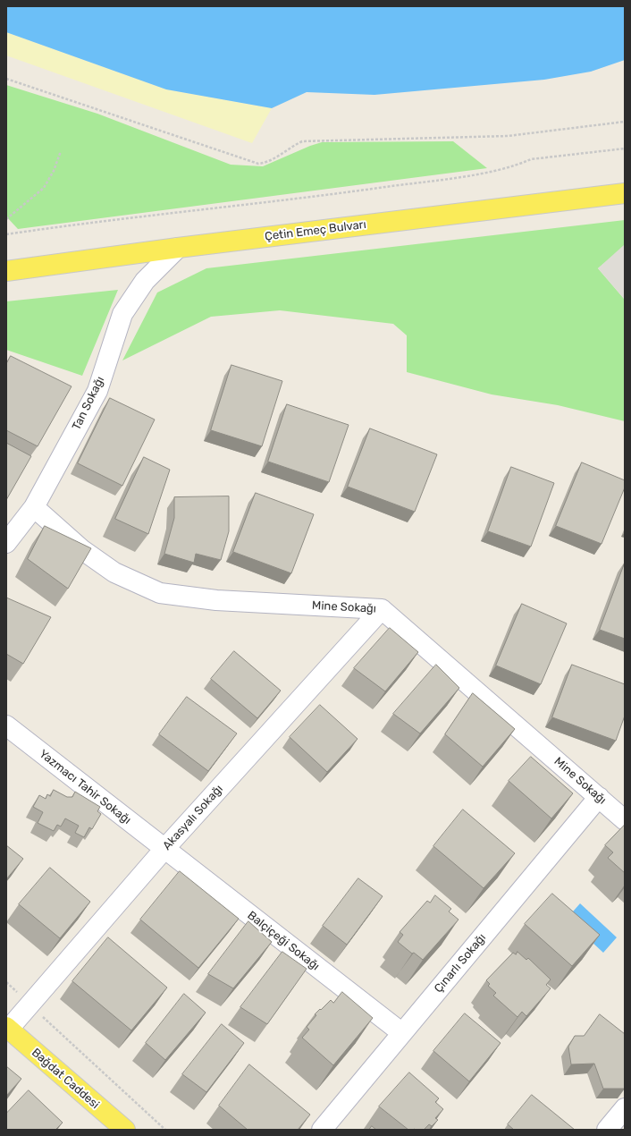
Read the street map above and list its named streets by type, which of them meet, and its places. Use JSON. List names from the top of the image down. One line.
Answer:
{"streets":{"main road":["Çetin Emeç Bulvarı","Bağdat Caddesi"],"street":["Tan Sokağı","Mine Sokağı","Yazmacı Tahir Sokağı","Akasyalı Sokağı","Balçiçeği Sokağı","Çınarlı Sokağı"]},"crossings":[["Çetin Emeç Bulvarı","Tan Sokağı"],["Tan Sokağı","Mine Sokağı"],["Mine Sokağı","Akasyalı Sokağı"],["Mine Sokağı","Çınarlı Sokağı"],["Yazmacı Tahir Sokağı","Akasyalı Sokağı"],["Yazmacı Tahir Sokağı","Balçiçeği Sokağı"],["Akasyalı Sokağı","Balçiçeği Sokağı"],["Akasyalı Sokağı","Bağdat Caddesi"],["Balçiçeği Sokağı","Çınarlı Sokağı"]]}
